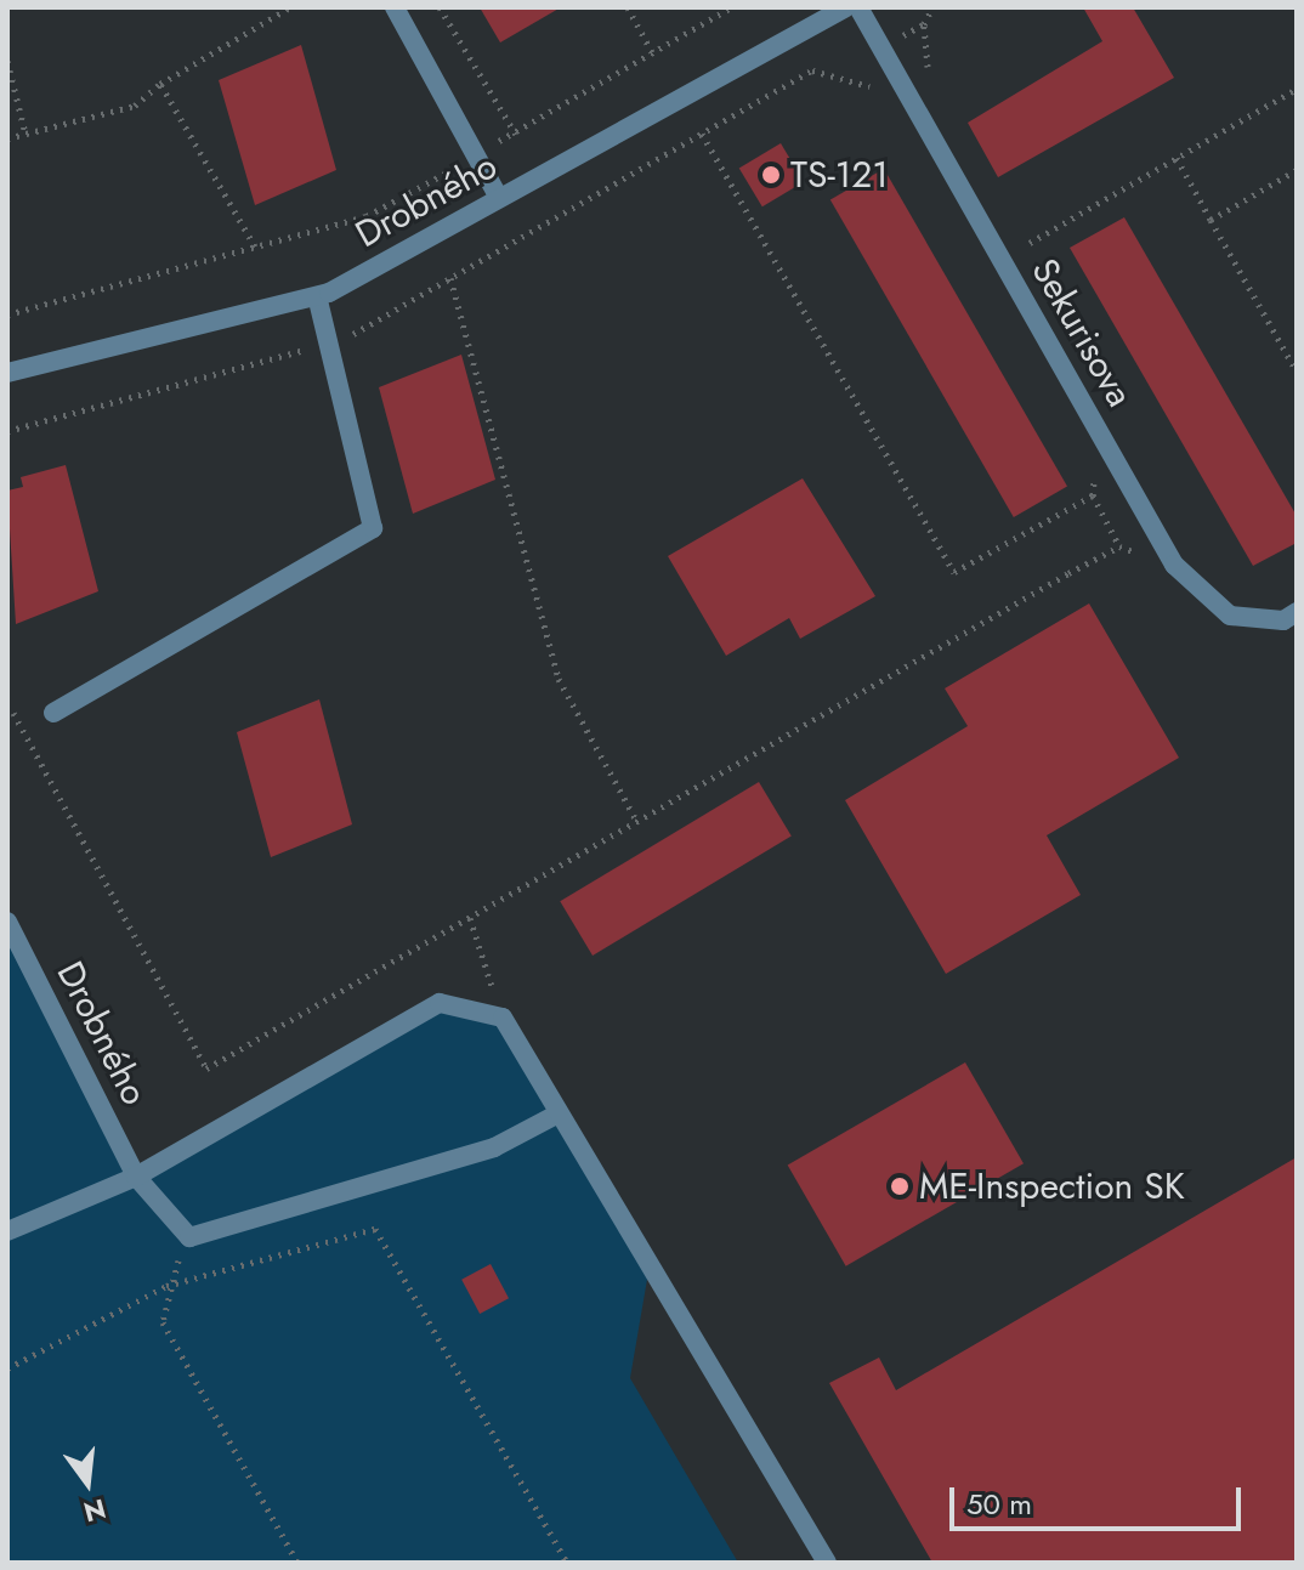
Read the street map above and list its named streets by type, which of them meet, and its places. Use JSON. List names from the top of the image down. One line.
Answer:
{"streets":{"street":["Drobného","Sekurisova"]},"places":["TS-121","ME-Inspection SK"],"scale_bar":"50 m","north":"bottom"}
